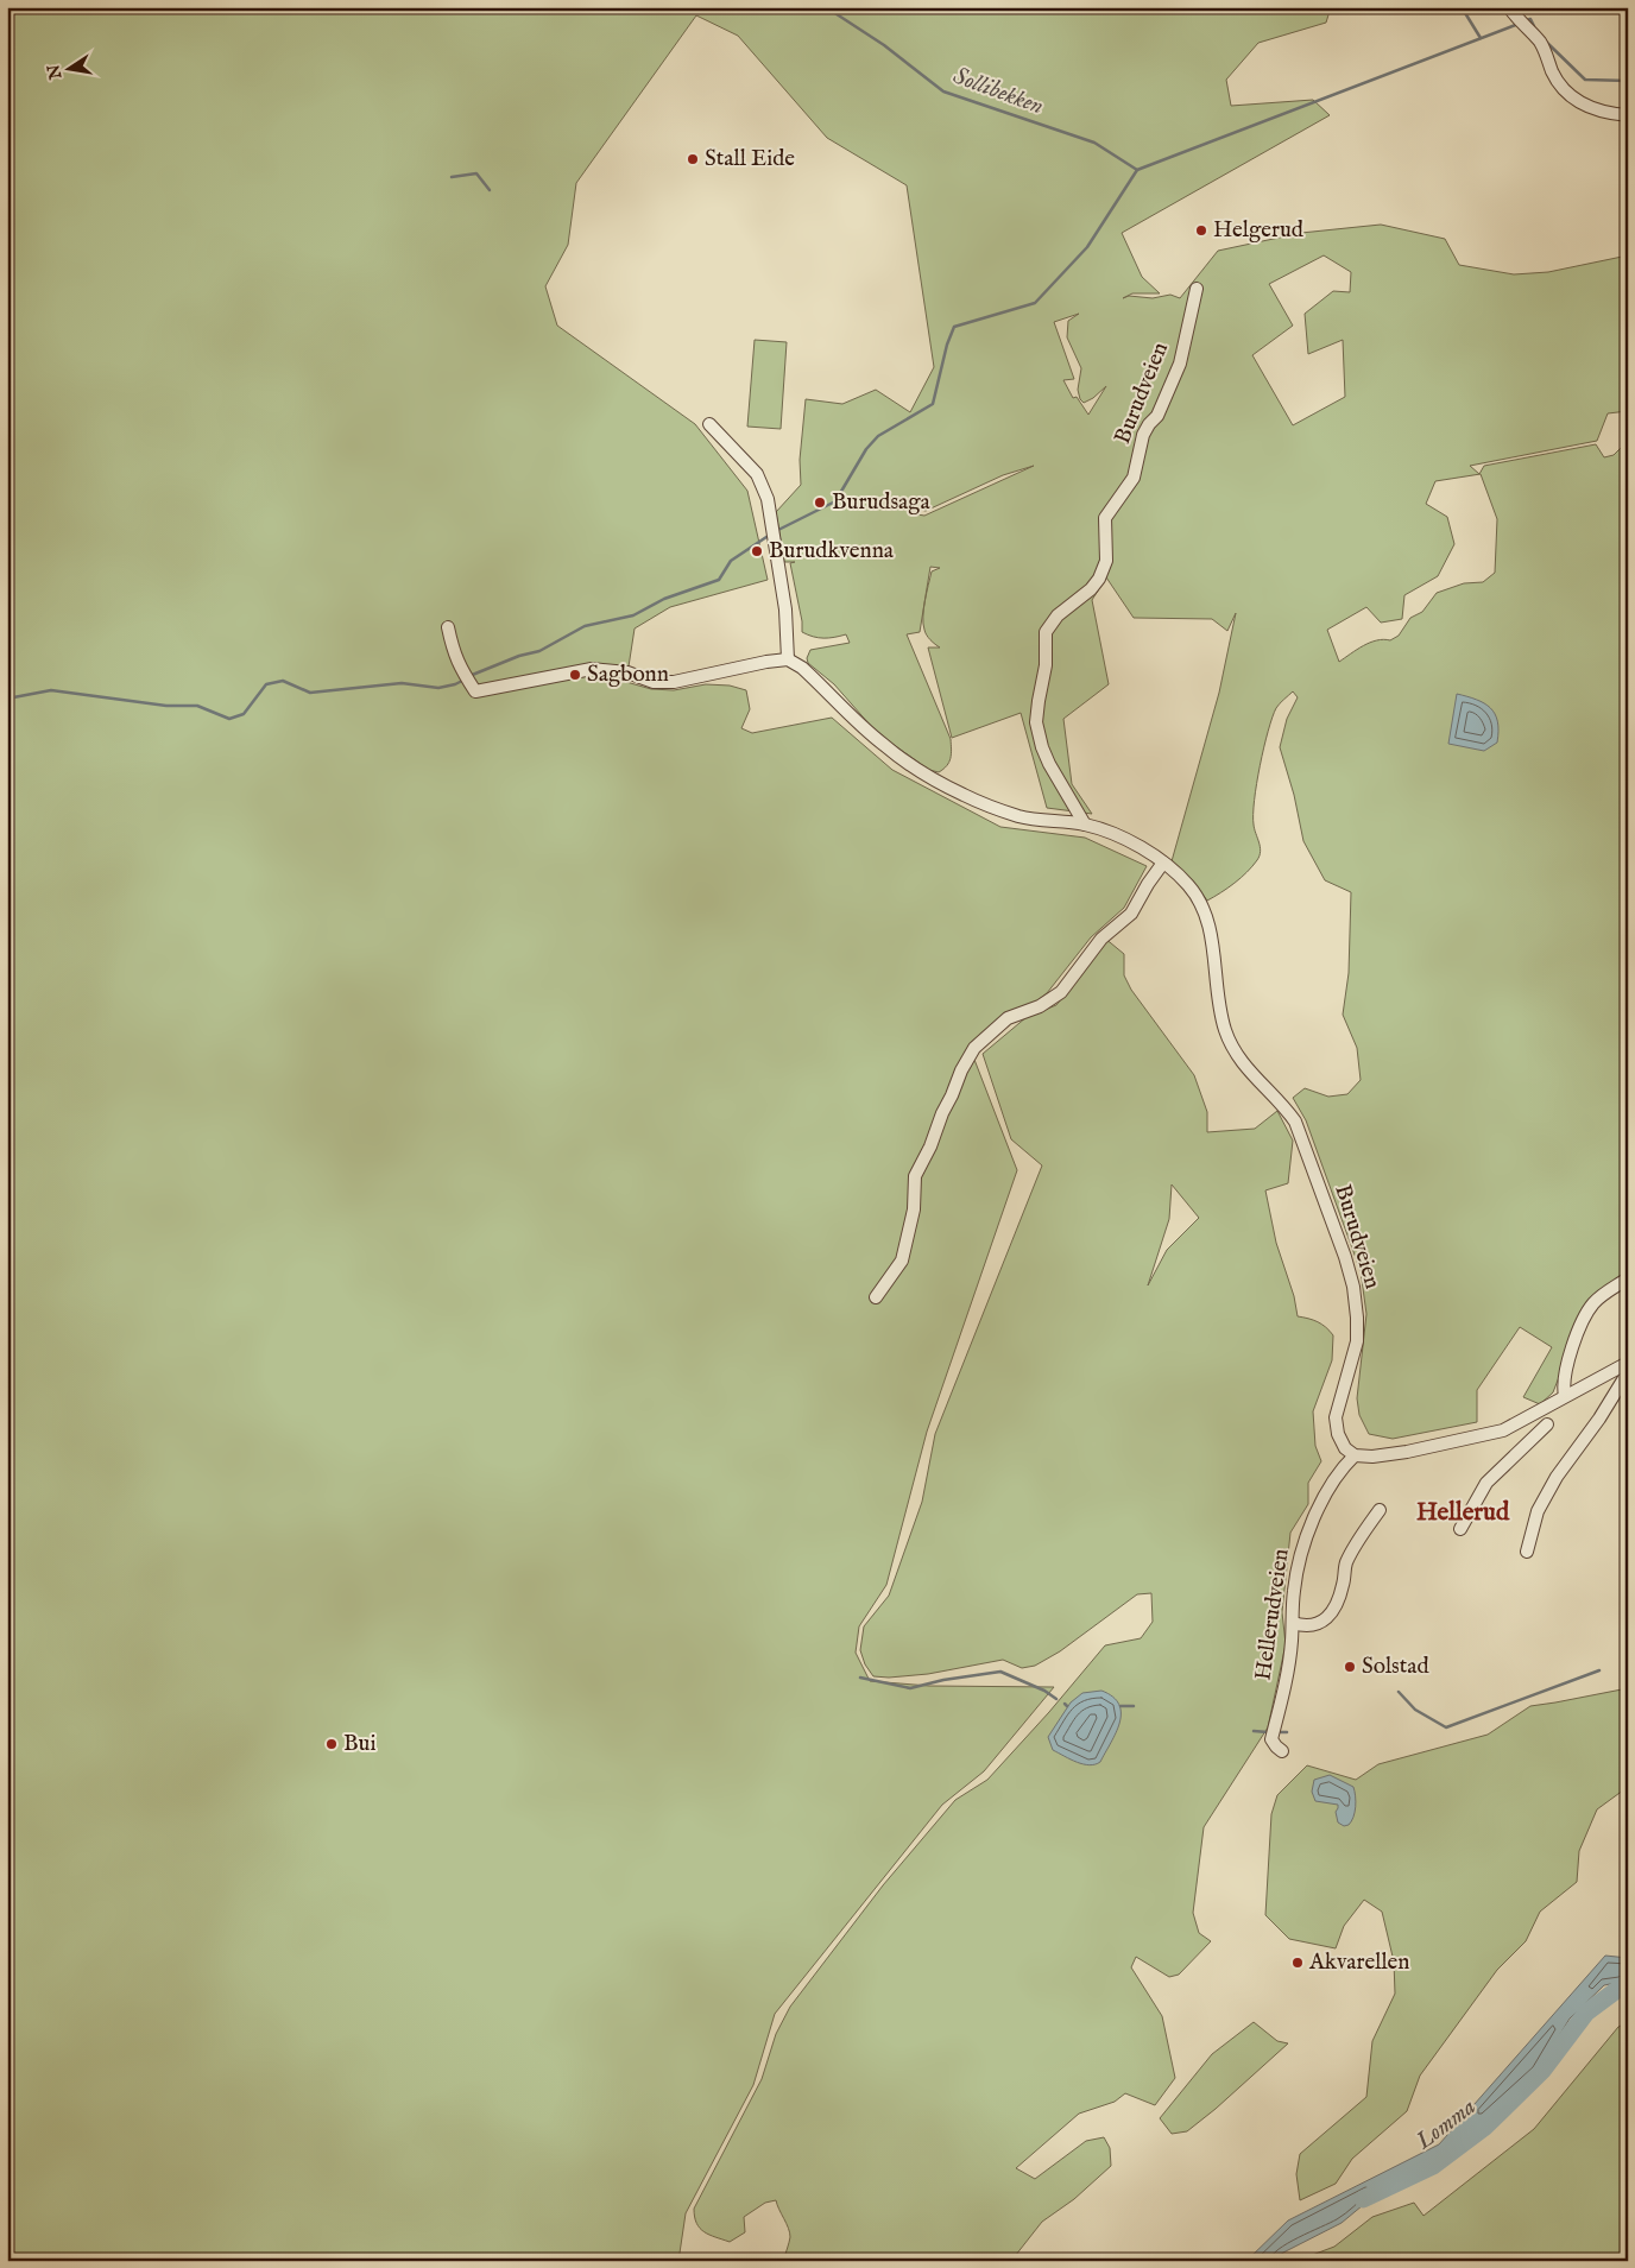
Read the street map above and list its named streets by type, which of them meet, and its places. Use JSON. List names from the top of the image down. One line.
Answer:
{"streets":{"street":["Burudveien","Hellerudveien"]},"crossings":[["Burudveien","Hellerudveien"]],"districts":["Hellerud"],"water":["Sollibekken","Lomma"],"places":["Stall Eide","Helgerud","Burudsaga","Burudkvenna","Sagbonn","Solstad","Bui","Akvarellen"],"north":"left"}
